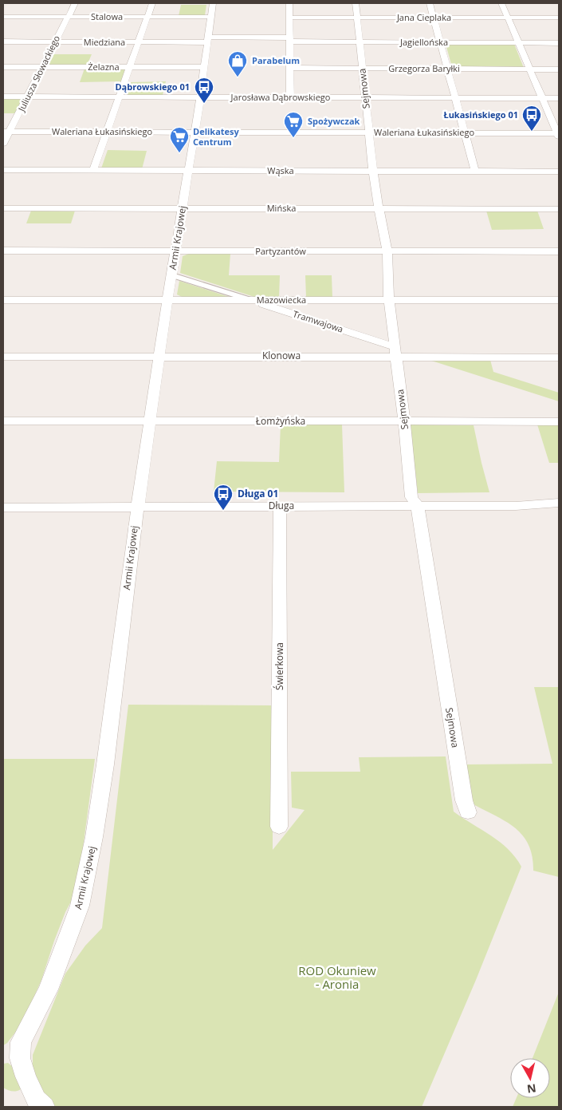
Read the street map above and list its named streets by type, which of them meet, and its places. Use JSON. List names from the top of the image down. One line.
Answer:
{"streets":{"street":["Stalowa","Jana Cieplaka","Miedziana","Jagiellońska","Żelazna","Grzegorza Baryłki","Juliusza Słowackiego","Sejmowa","Jarosława Dąbrowskiego","Waleriana Łukasińskiego","Wąska","Mińska","Armii Krajowej","Partyzantów","Mazowiecka","Tramwajowa","Klonowa","Łomżyńska","Długa","Świerkowa"]},"crossings":[["Stalowa","Juliusza Słowackiego"],["Stalowa","Armii Krajowej"],["Jana Cieplaka","Sejmowa"],["Miedziana","Jagiellońska"],["Miedziana","Juliusza Słowackiego"],["Miedziana","Armii Krajowej"],["Jagiellońska","Sejmowa"],["Jagiellońska","Armii Krajowej"],["Żelazna","Juliusza Słowackiego"],["Żelazna","Armii Krajowej"],["Grzegorza Baryłki","Sejmowa"],["Juliusza Słowackiego","Jarosława Dąbrowskiego"],["Juliusza Słowackiego","Waleriana Łukasińskiego"],["Sejmowa","Jarosława Dąbrowskiego"],["Sejmowa","Waleriana Łukasińskiego"],["Sejmowa","Wąska"],["Sejmowa","Mińska"],["Sejmowa","Partyzantów"],["Sejmowa","Mazowiecka"],["Sejmowa","Tramwajowa"],["Sejmowa","Klonowa"],["Sejmowa","Łomżyńska"],["Sejmowa","Długa"],["Jarosława Dąbrowskiego","Armii Krajowej"],["Waleriana Łukasińskiego","Armii Krajowej"],["Wąska","Armii Krajowej"],["Mińska","Armii Krajowej"],["Armii Krajowej","Partyzantów"],["Armii Krajowej","Mazowiecka"],["Armii Krajowej","Tramwajowa"],["Armii Krajowej","Klonowa"],["Armii Krajowej","Łomżyńska"],["Armii Krajowej","Długa"],["Mazowiecka","Tramwajowa"],["Tramwajowa","Klonowa"],["Długa","Świerkowa"]],"parks":["ROD Okuniew - Aronia"],"places":{"shop":["Parabelum"],"bus stop":["Dąbrowskiego 01","Łukasińskiego 01","Długa 01"],"supermarket":["Spożywczak","Delikatesy Centrum"]},"north":"bottom"}
